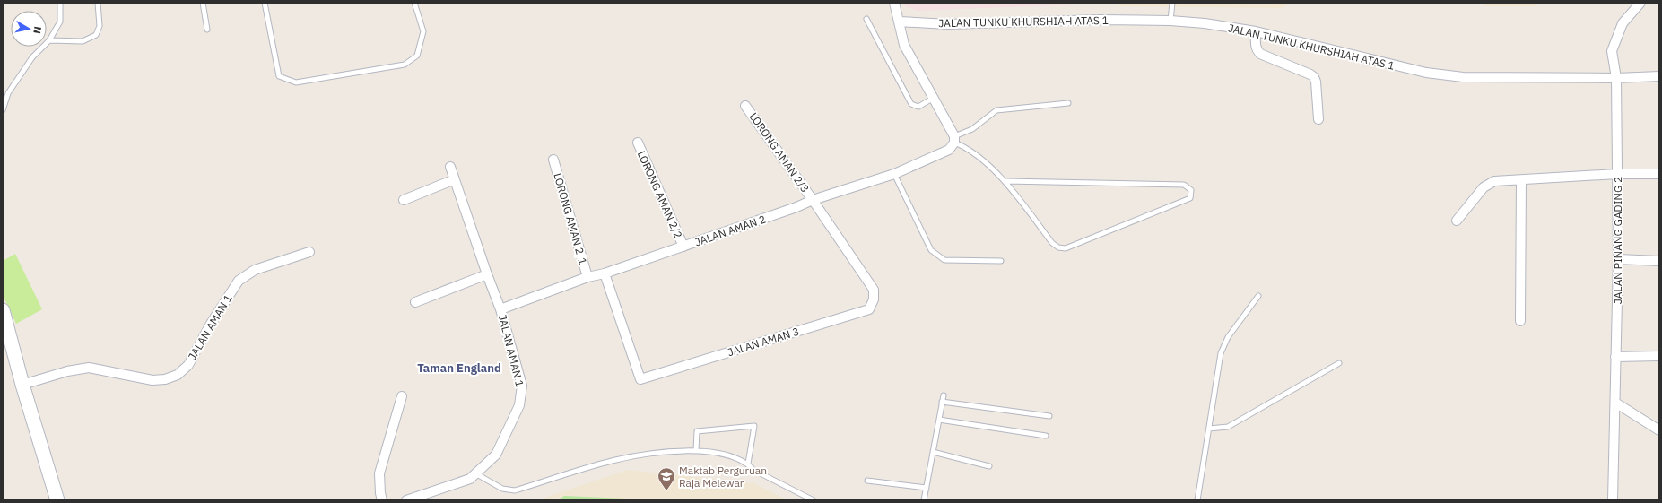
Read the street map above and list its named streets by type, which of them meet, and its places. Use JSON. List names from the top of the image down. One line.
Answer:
{"streets":{"street":["JALAN TUNKU KHURSHIAH ATAS 1","LORONG AMAN 2/3","LORONG AMAN 2/2","LORONG AMAN 2/1","JALAN AMAN 2","JALAN PINANG GADING 2","JALAN AMAN 1","JALAN AMAN 3"]},"crossings":[["JALAN TUNKU KHURSHIAH ATAS 1","JALAN PINANG GADING 2"],["LORONG AMAN 2/3","JALAN AMAN 2"],["LORONG AMAN 2/3","JALAN AMAN 3"],["LORONG AMAN 2/2","JALAN AMAN 2"],["LORONG AMAN 2/1","JALAN AMAN 2"],["JALAN AMAN 2","JALAN AMAN 1"],["JALAN AMAN 2","JALAN AMAN 3"]],"districts":["Taman England"],"places":{"school or university":["Maktab Perguruan Raja Melewar"]},"north":"right"}
